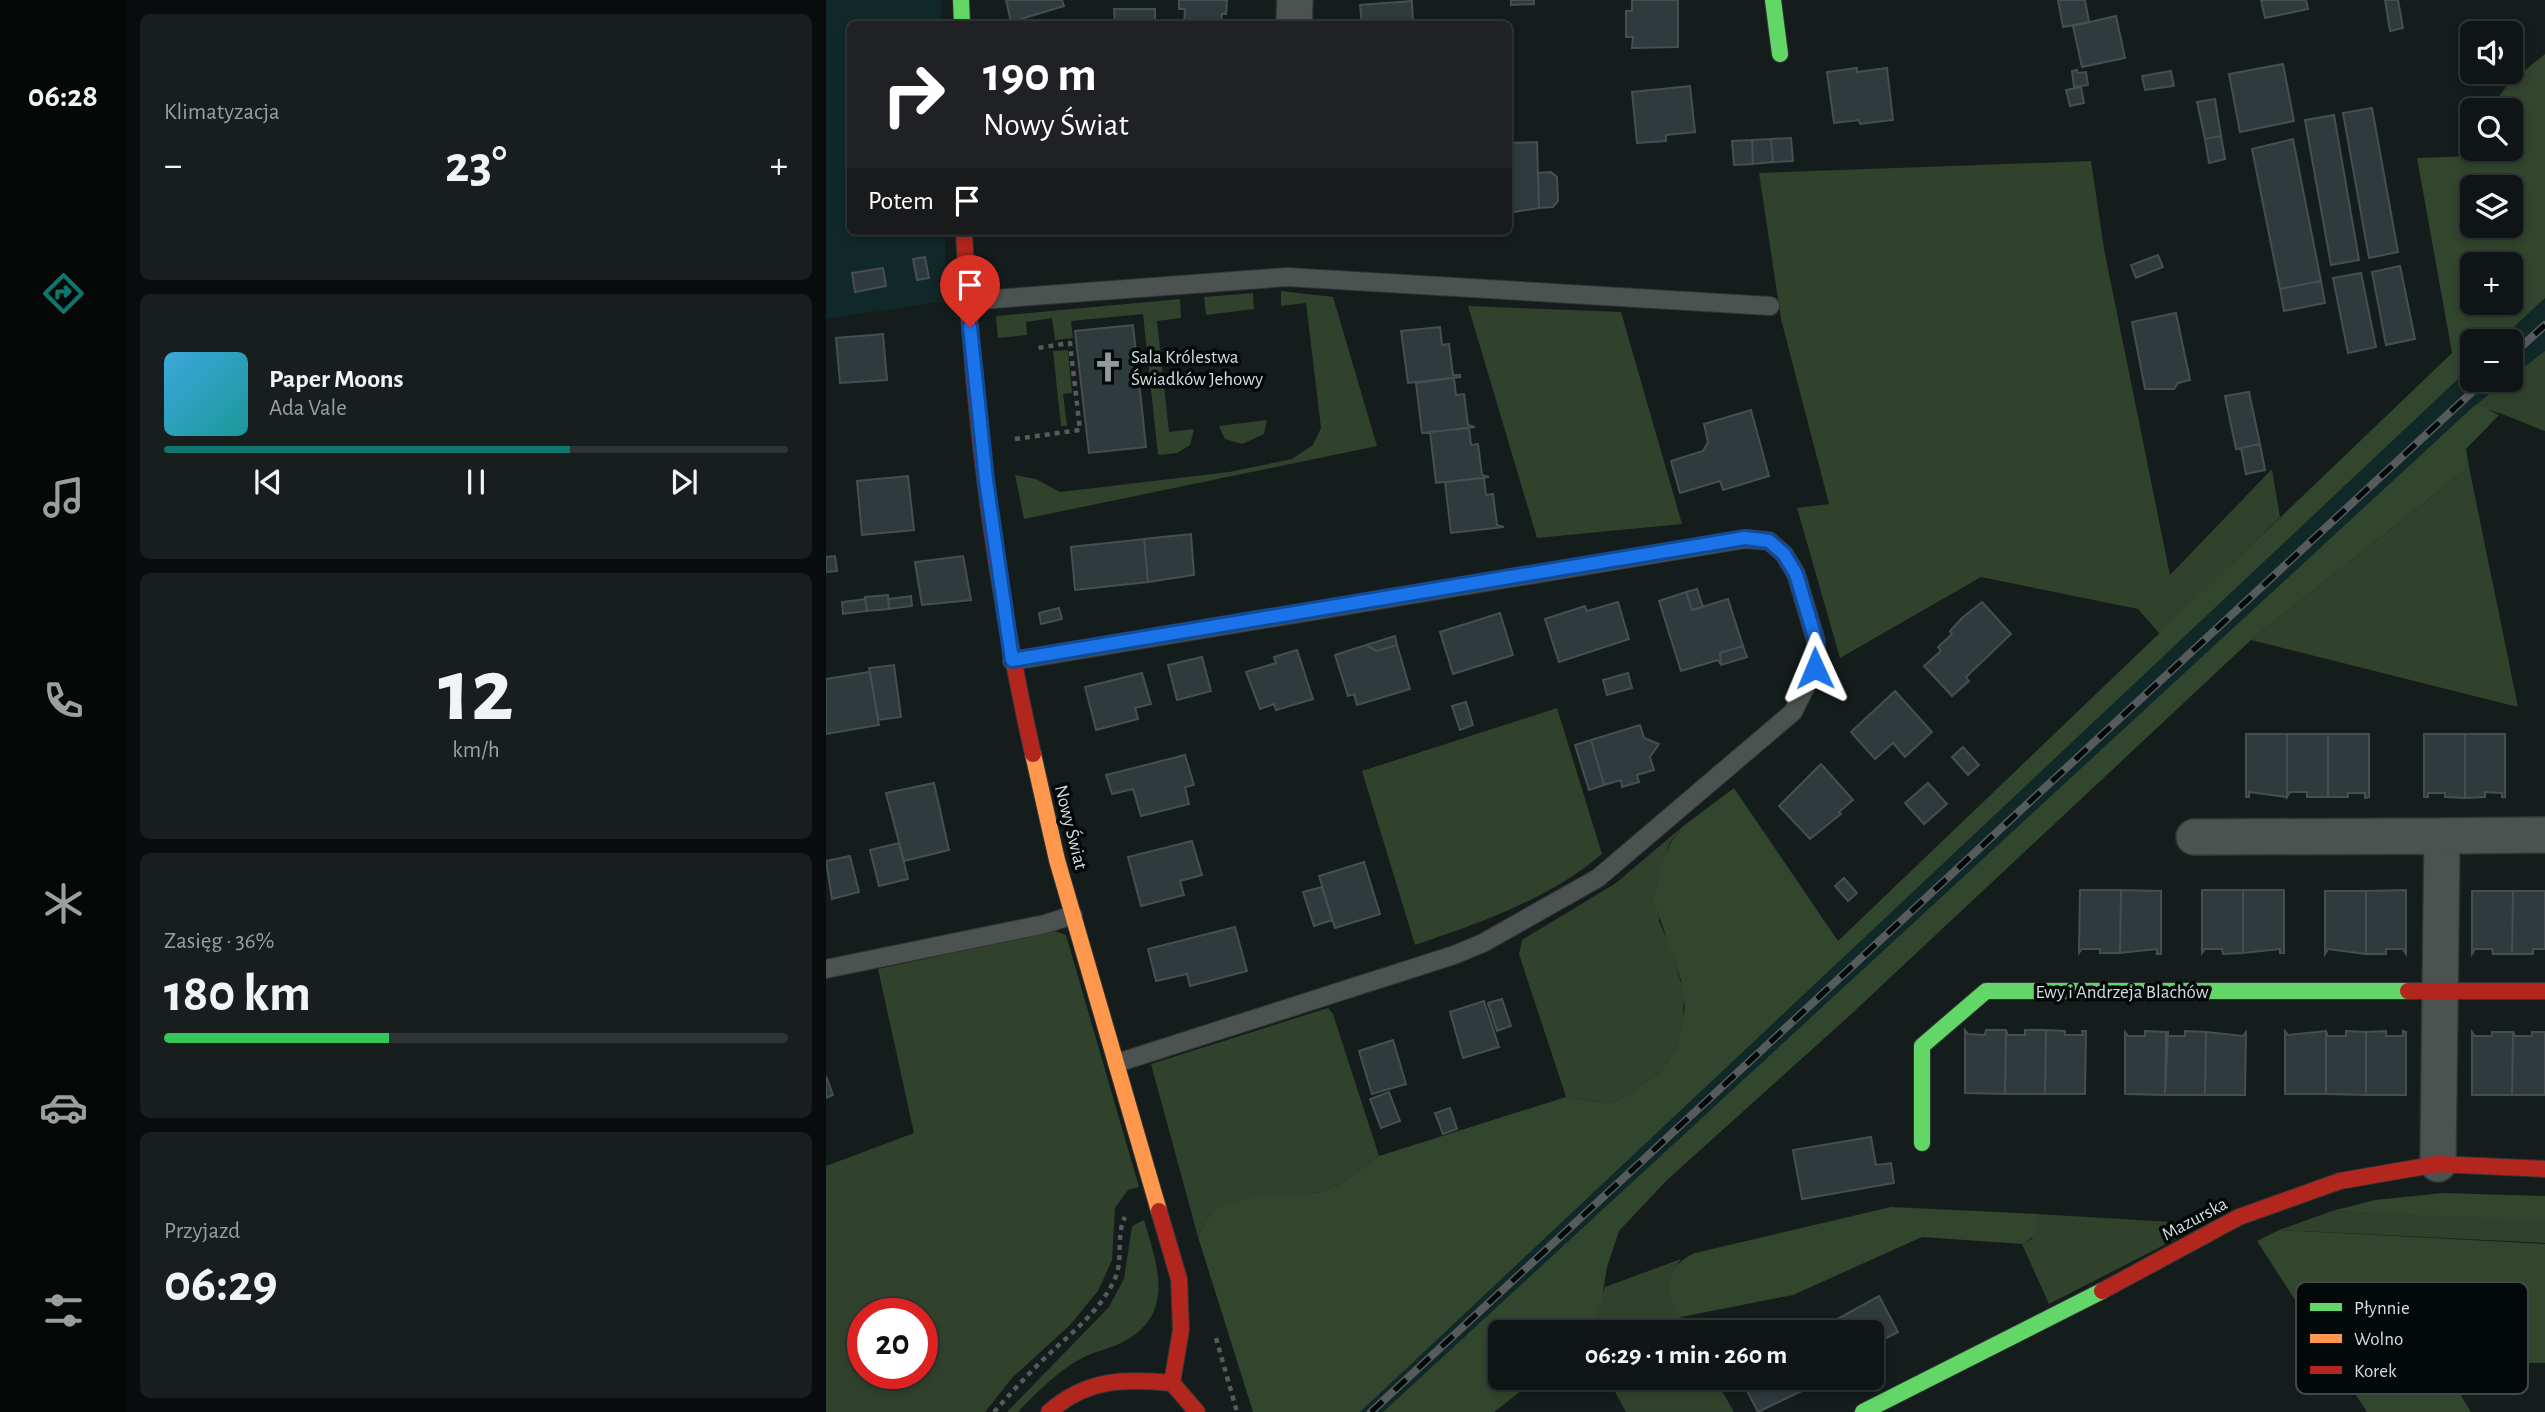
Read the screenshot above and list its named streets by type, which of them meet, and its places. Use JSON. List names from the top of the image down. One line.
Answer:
{"streets":{"street":["Nowy Świat","Ewy i Andrzeja Blachów","Mazurska"]},"places":{"church":["Sala Królestwa Świadków Jehowy"]},"legend":["Płynnie","Wolno","Korek"],"page":{"tabs":"06:28","tile":["Klimatyzacja",["12","km/h"],["Zasięg · 36%","180 km"],["Przyjazd","06:29"]],"map_buttons":["+","−"],"turn":["190 m","Nowy Świat"],"heat":["−","23°","+"],"then":"Potem","song":["Paper Moons","Ada Vale"],"limit":"20","trip":"06:29 · 1 min · 260 m"}}
